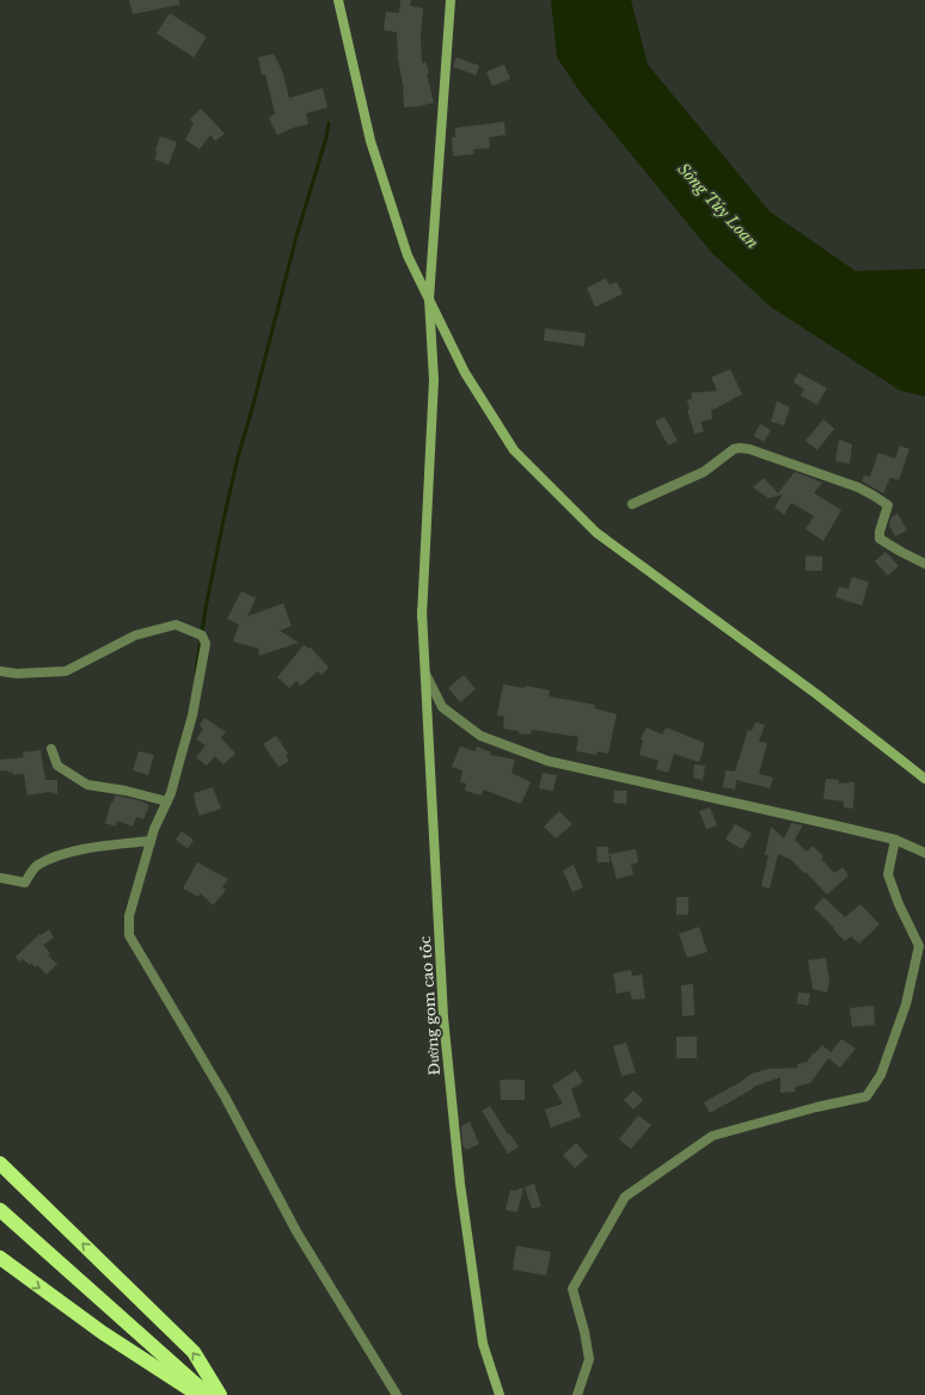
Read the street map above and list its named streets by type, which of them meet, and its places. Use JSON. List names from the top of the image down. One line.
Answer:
{"streets":{"main road":["Đường gom cao tốc"]},"water":["Sông Túy Loan"]}
